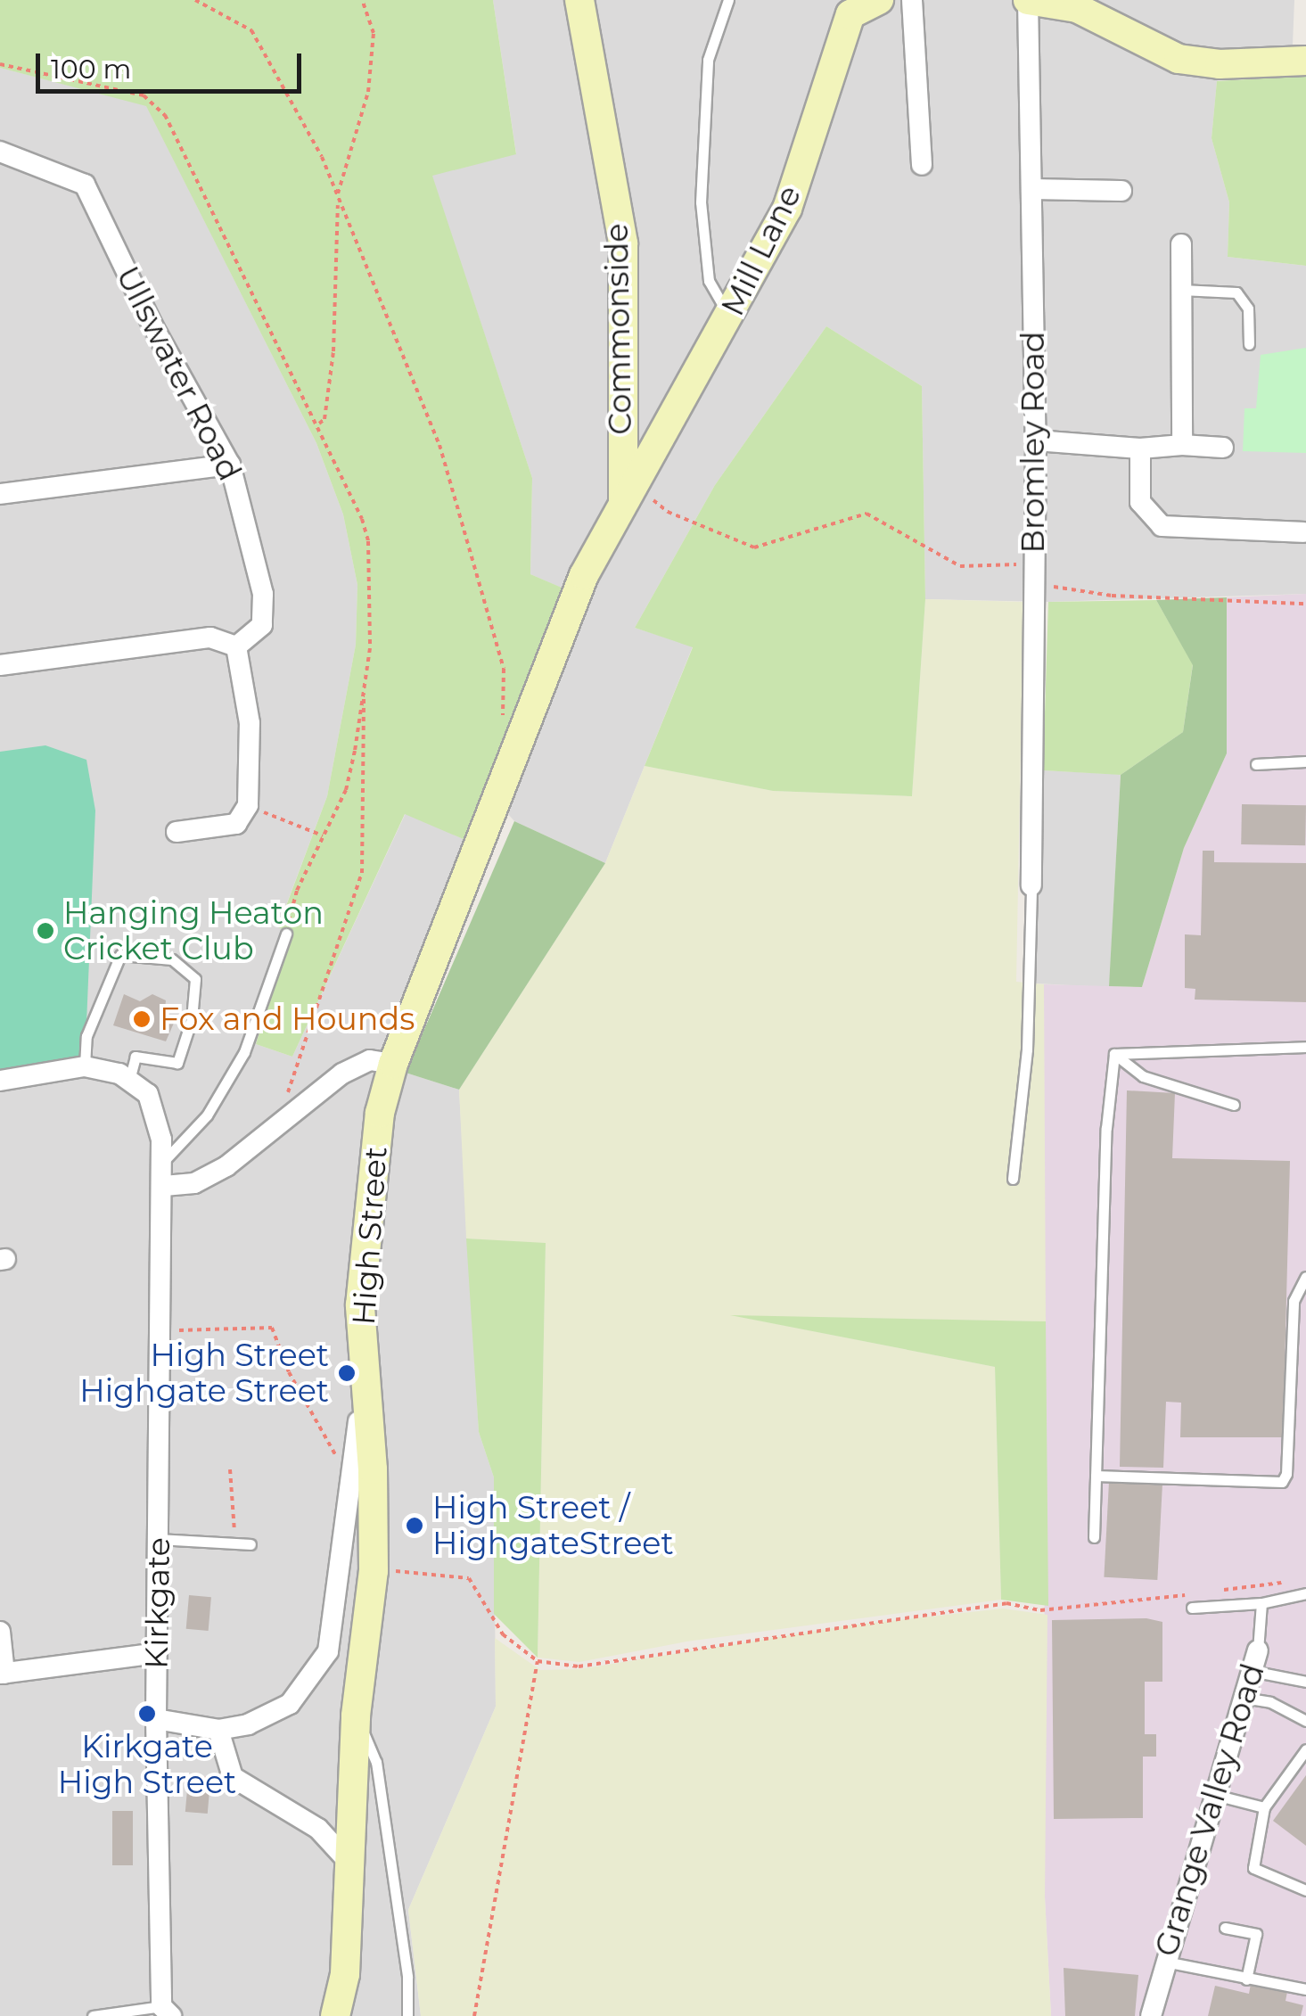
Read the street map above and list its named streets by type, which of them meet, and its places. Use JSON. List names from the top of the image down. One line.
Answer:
{"streets":{"street":["Mill Lane","Commonside","Ullswater Road","Bromley Road","High Street","Kirkgate","Grange Valley Road"]},"crossings":[["Mill Lane","Commonside"],["Mill Lane","High Street"],["Commonside","High Street"]],"places":["Hanging Heaton Cricket Club","Fox and Hounds","High Street Highgate Street","High Street / HighgateStreet","Kirkgate High Street"],"scale_bar":"100 m"}
